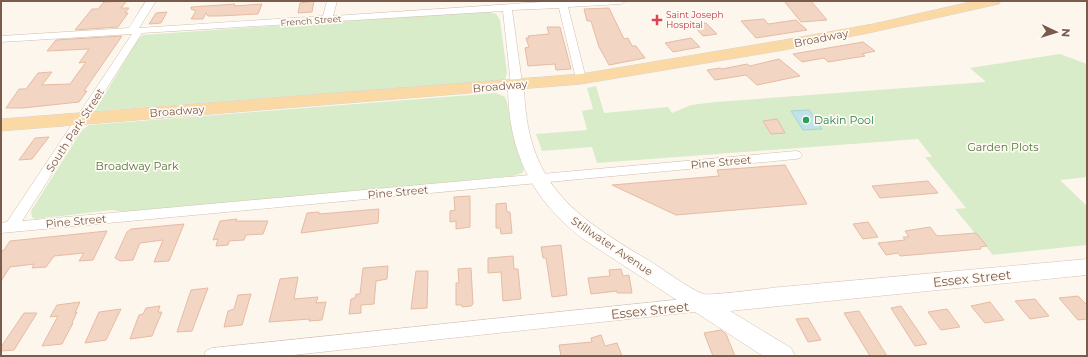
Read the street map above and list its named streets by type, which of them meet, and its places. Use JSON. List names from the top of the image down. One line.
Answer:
{"streets":{"main road":["Broadway","Stillwater Avenue","Essex Street"],"street":["French Street","South Park Street","Pine Street"]},"crossings":[["French Street","South Park Street"],["French Street","Stillwater Avenue"],["Broadway","South Park Street"],["Broadway","Stillwater Avenue"],["South Park Street","Pine Street"],["Pine Street","Stillwater Avenue"],["Stillwater Avenue","Essex Street"]],"parks":["Garden Plots","Broadway Park"],"places":{"health":["Saint Joseph Hospital"],"other":["Dakin Pool"]},"north":"right"}
